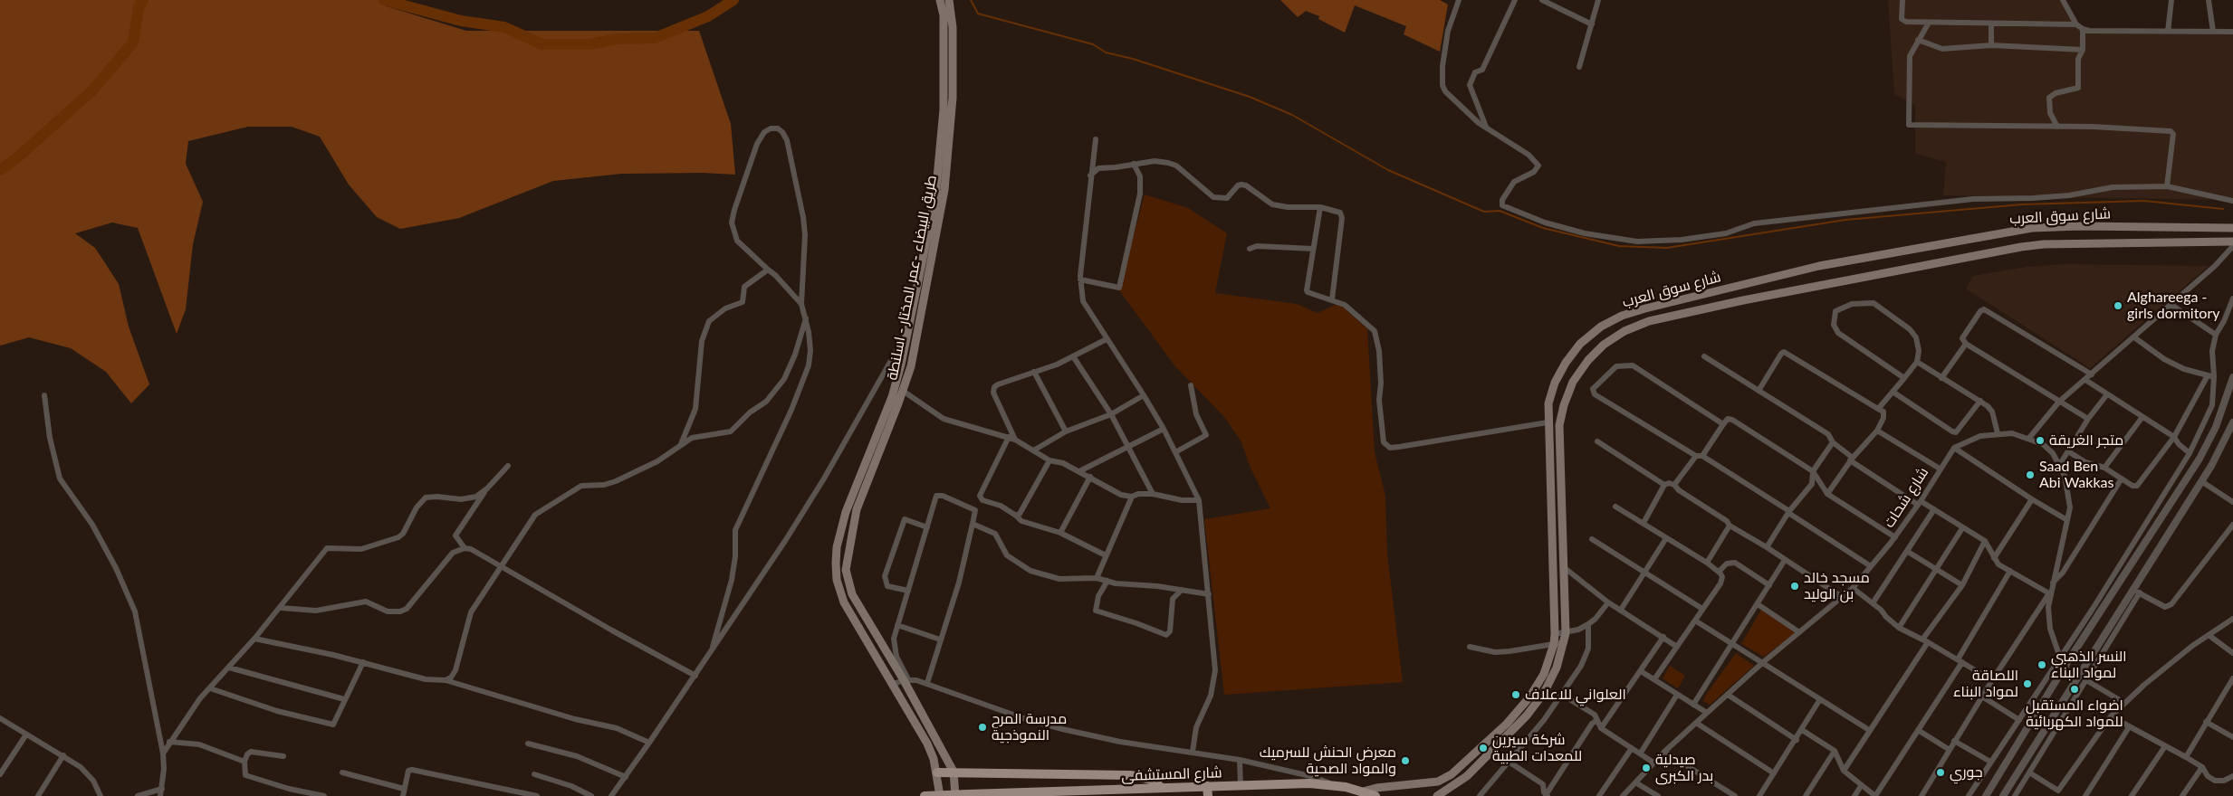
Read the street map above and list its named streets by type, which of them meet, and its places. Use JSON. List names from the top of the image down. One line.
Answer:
{"streets":{"main road":["شارع سوق العرب","طريق البيضاء -عمر المختار - اسلنطة","شارع المستشفى"],"street":["شارع شحات"]},"crossings":[["شارع سوق العرب","شارع المستشفى"]],"places":["Alghareega - girls dormitory","متجر الغريقة","Saad Ben Abi Wakkas","مسجد خالد بن الوليد","النسر الذهبي لمواد البناء","اللصاقة لمواد البناء","اضواء المستقبل للمواد الكهربائية","العلواني للاعلاف","مدرسة المرح النموذجية","شركة سيرين للمعدات الطبية","معرض الحنش للسرميك والمواد الصحية","صيدلية بدر الكبرى","جوري"]}
